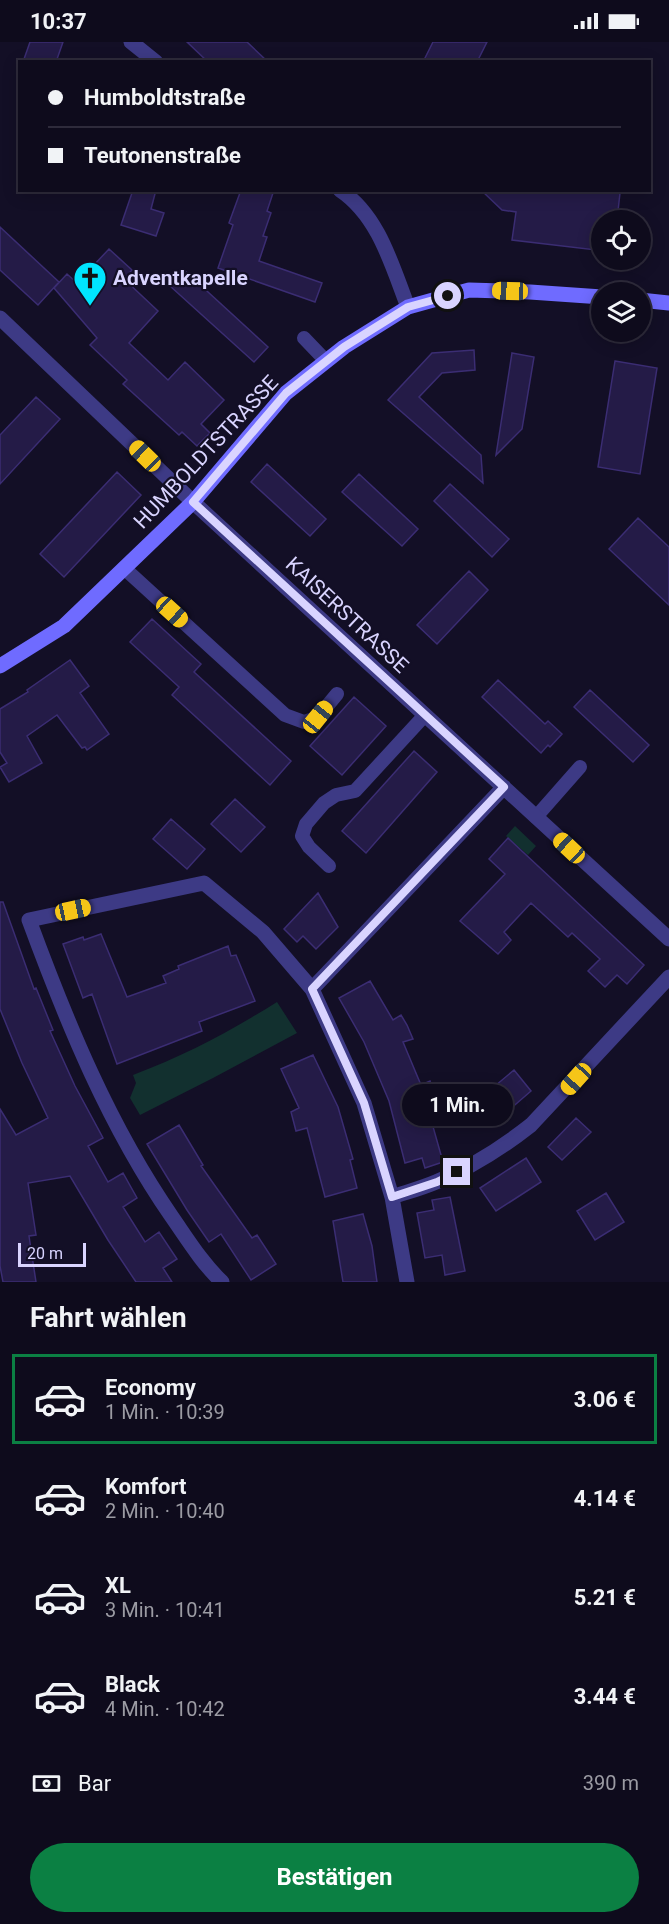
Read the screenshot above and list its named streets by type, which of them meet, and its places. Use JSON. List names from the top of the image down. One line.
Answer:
{"streets":{"street":["HUMBOLDTSTRASSE","KAISERSTRASSE"]},"crossings":[["HUMBOLDTSTRASSE","KAISERSTRASSE"]],"places":{"church":["Adventkapelle"]},"scale_bar":"20 m","page":{"status":"10:37","banner":["Humboldtstraße","Teutonenstraße"],"bubble":"1 Min.","scale":"20 m","heading":"Fahrt wählen","list":[{"name":"Economy","note":"1 Min. · 10:39","value":"3.06 €"},{"name":"Komfort","note":"2 Min. · 10:40","value":"4.14 €"},{"name":"XL","note":"3 Min. · 10:41","value":"5.21 €"},{"name":"Black","note":"4 Min. · 10:42","value":"3.44 €"}],"pay":["Bar","390 m"],"buttons":"Bestätigen"}}
